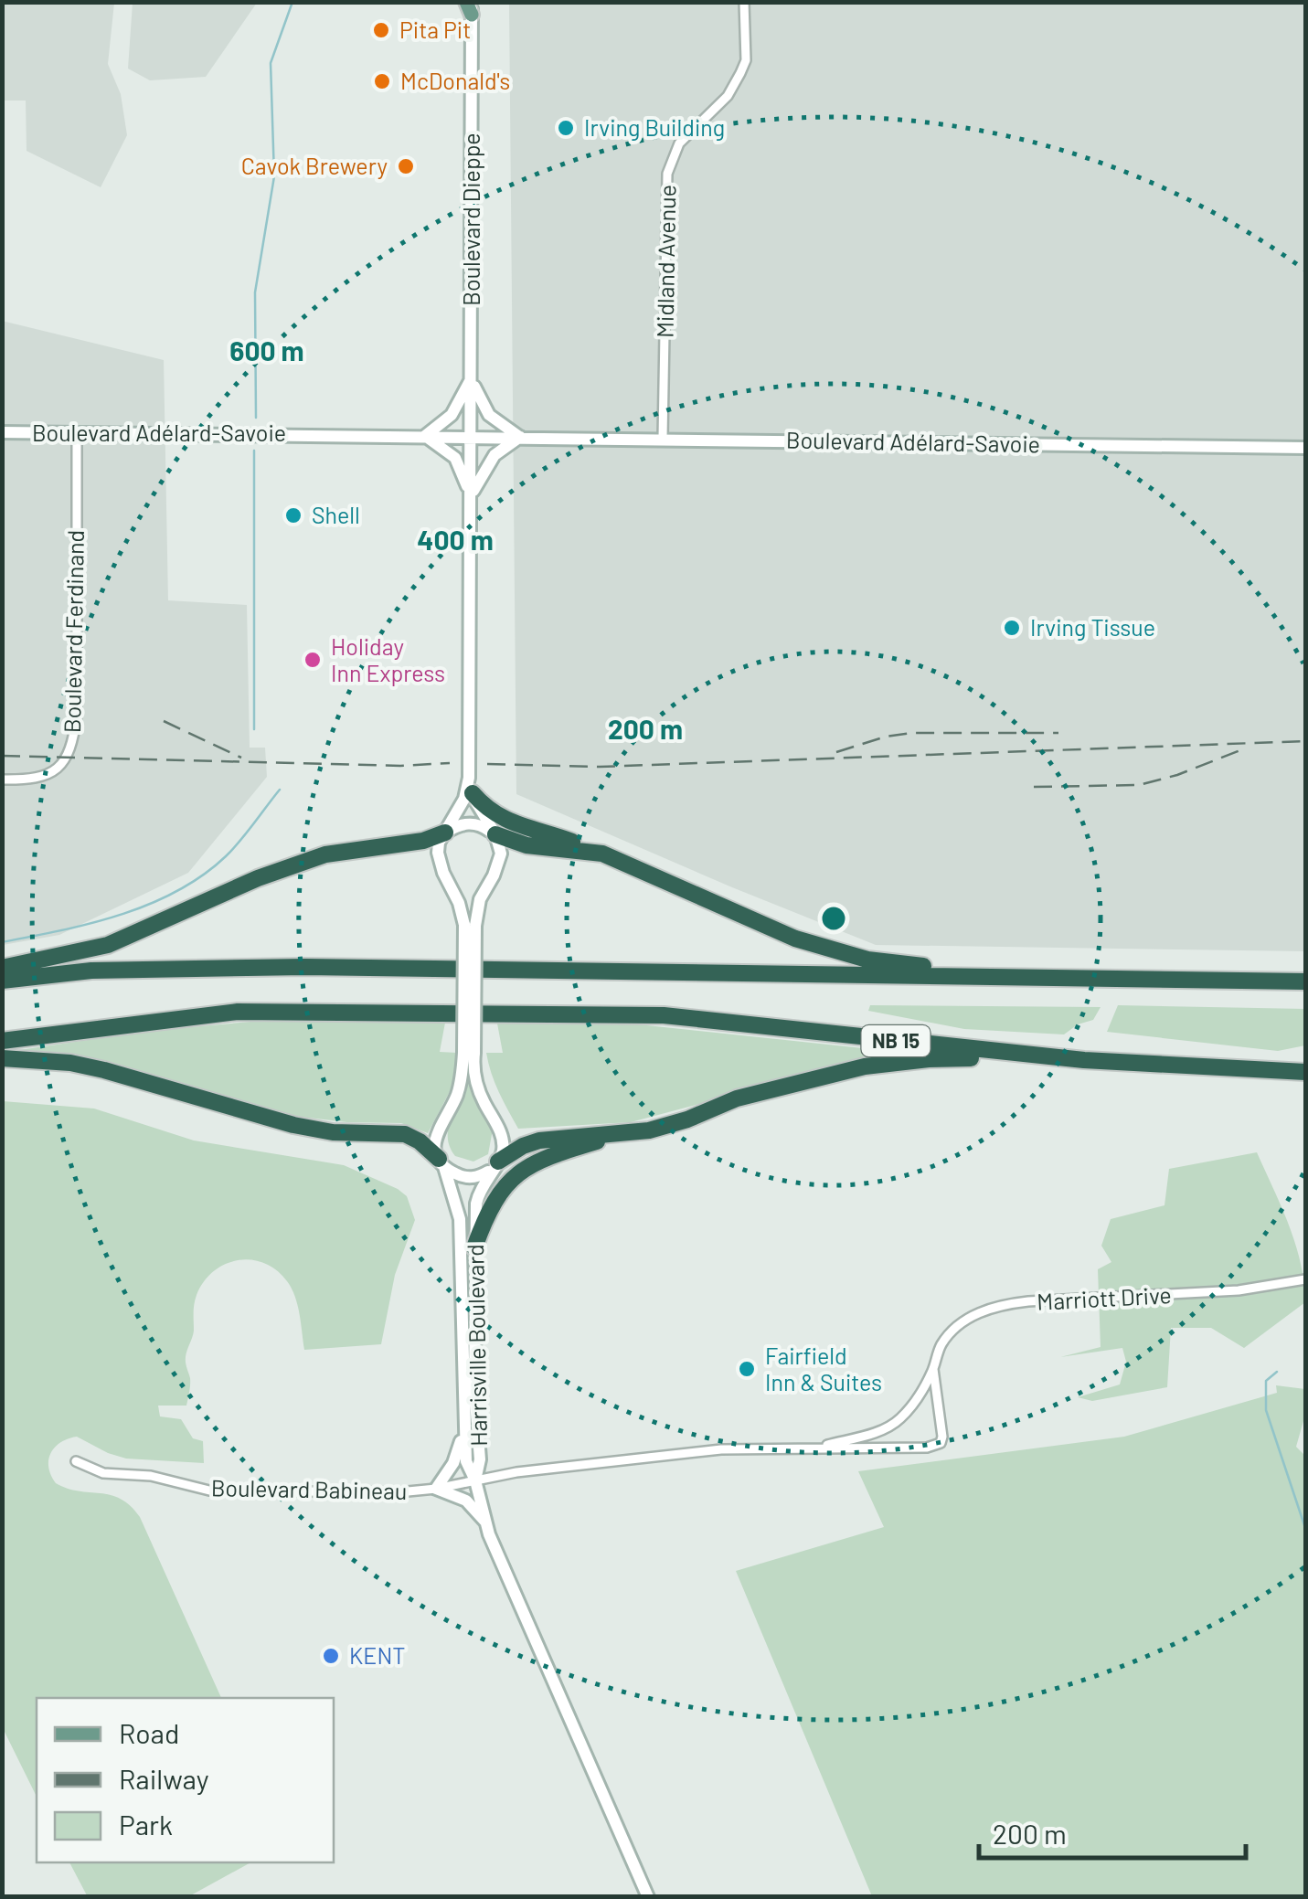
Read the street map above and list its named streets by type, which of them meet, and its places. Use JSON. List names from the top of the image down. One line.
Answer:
{"streets":{"highway":["NB 15"],"main road":["Boulevard Dieppe","Boulevard Adélard-Savoie","Harrisville Boulevard"],"street":["Midland Avenue","Boulevard Ferdinand","Marriott Drive","Boulevard Babineau"]},"crossings":[["Boulevard Dieppe","Boulevard Adélard-Savoie"],["Midland Avenue","Boulevard Adélard-Savoie"],["Boulevard Adélard-Savoie","Boulevard Ferdinand"],["Marriott Drive","Harrisville Boulevard"],["Marriott Drive","Boulevard Babineau"],["Harrisville Boulevard","Boulevard Babineau"]],"places":["Pita Pit","McDonald's","Irving Building","Cavok Brewery","Shell","Irving Tissue","Holiday Inn Express","Fairfield Inn & Suites","KENT"],"legend":["Road","Railway","Park"],"scale_bar":"200 m","rings":["600 m","400 m","200 m"]}
